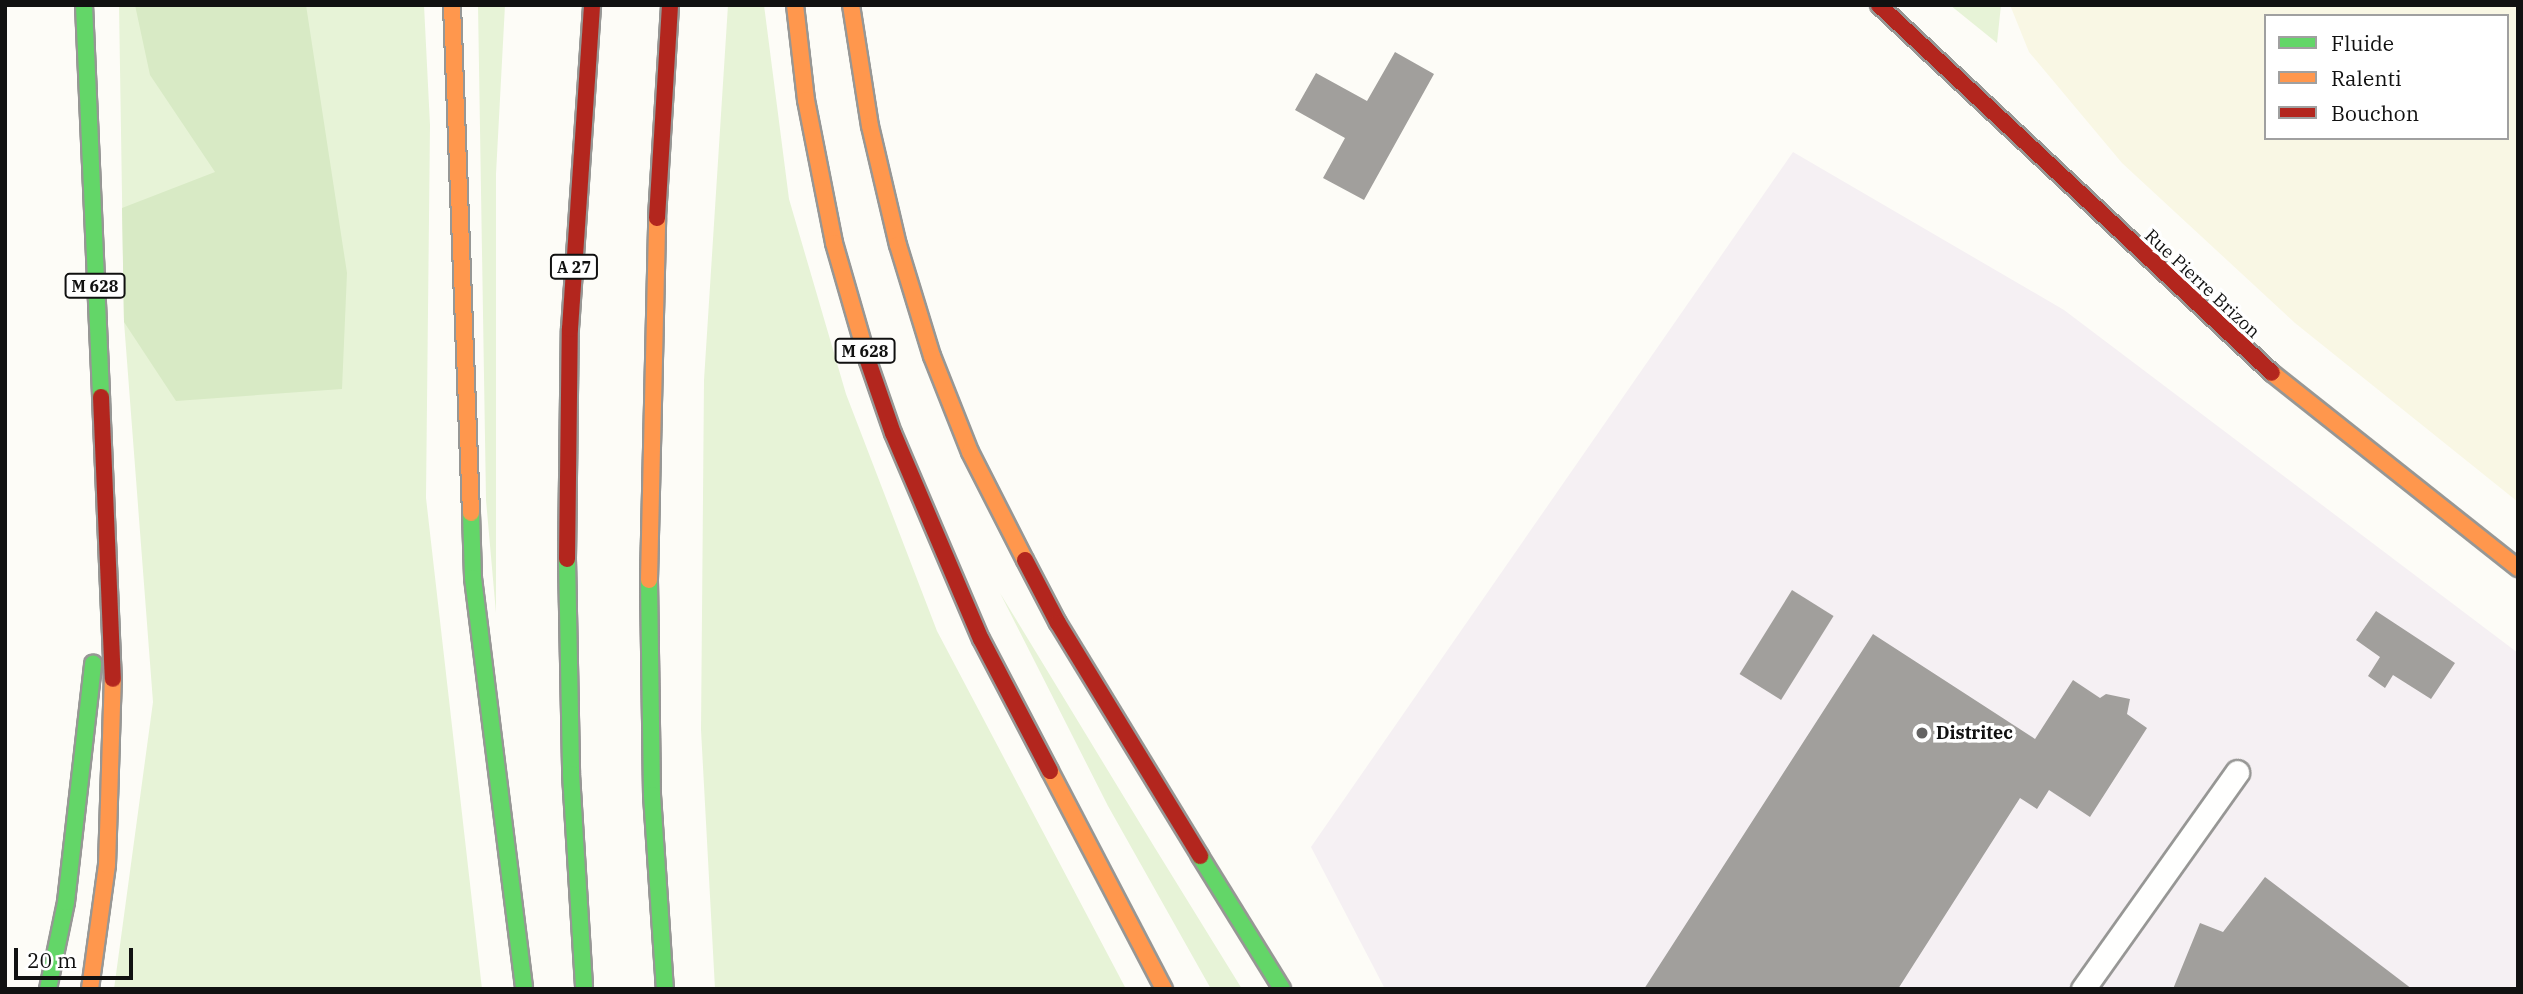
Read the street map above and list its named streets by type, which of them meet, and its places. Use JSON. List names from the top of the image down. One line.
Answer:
{"streets":{"main road":["A 27","Rue Pierre Brizon","M 628"]},"places":["Distritec"],"legend":["Fluide","Ralenti","Bouchon"],"scale_bar":"20 m"}
